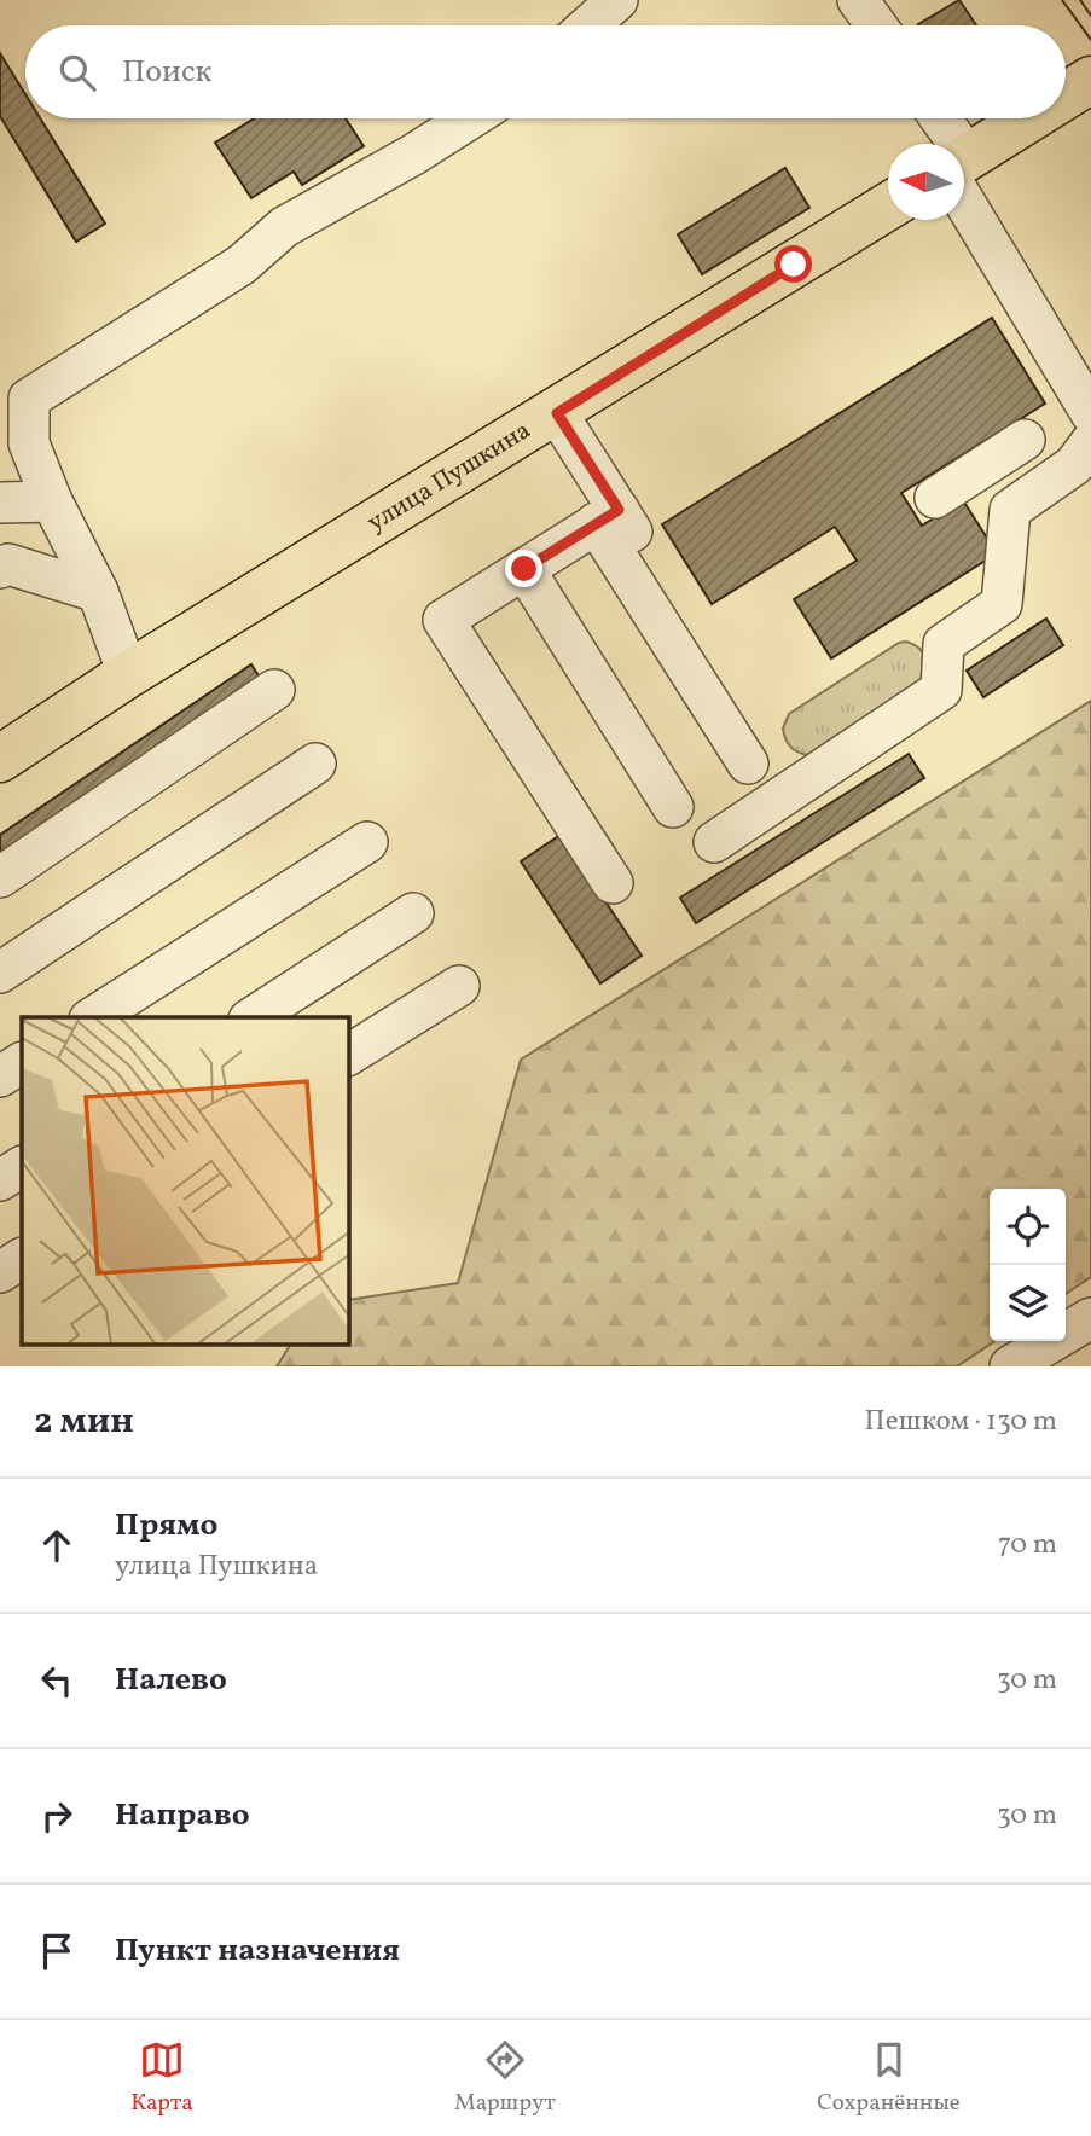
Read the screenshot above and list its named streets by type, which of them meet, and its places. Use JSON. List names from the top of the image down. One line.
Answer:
{"streets":{"main road":["улица Пушкина"]},"north":"left","page":{"search":"Поиск","heading":["2 мин","Пешком · 130 m"],"list":[["Прямо","улица Пушкина","70 m"],["Налево","30 m"],["Направо","30 m"],"Пункт назначения"],"nav":["Карта","Маршрут","Сохранённые"]}}
